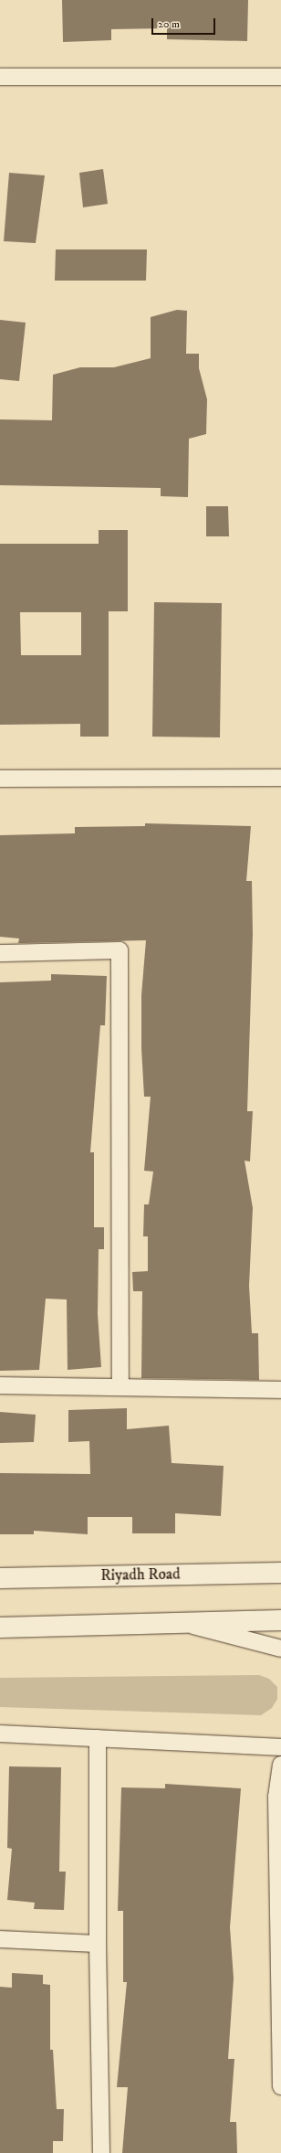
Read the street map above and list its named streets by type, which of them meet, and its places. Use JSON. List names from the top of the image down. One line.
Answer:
{"streets":{"street":["Riyadh Road"]},"scale_bar":"20 m"}
